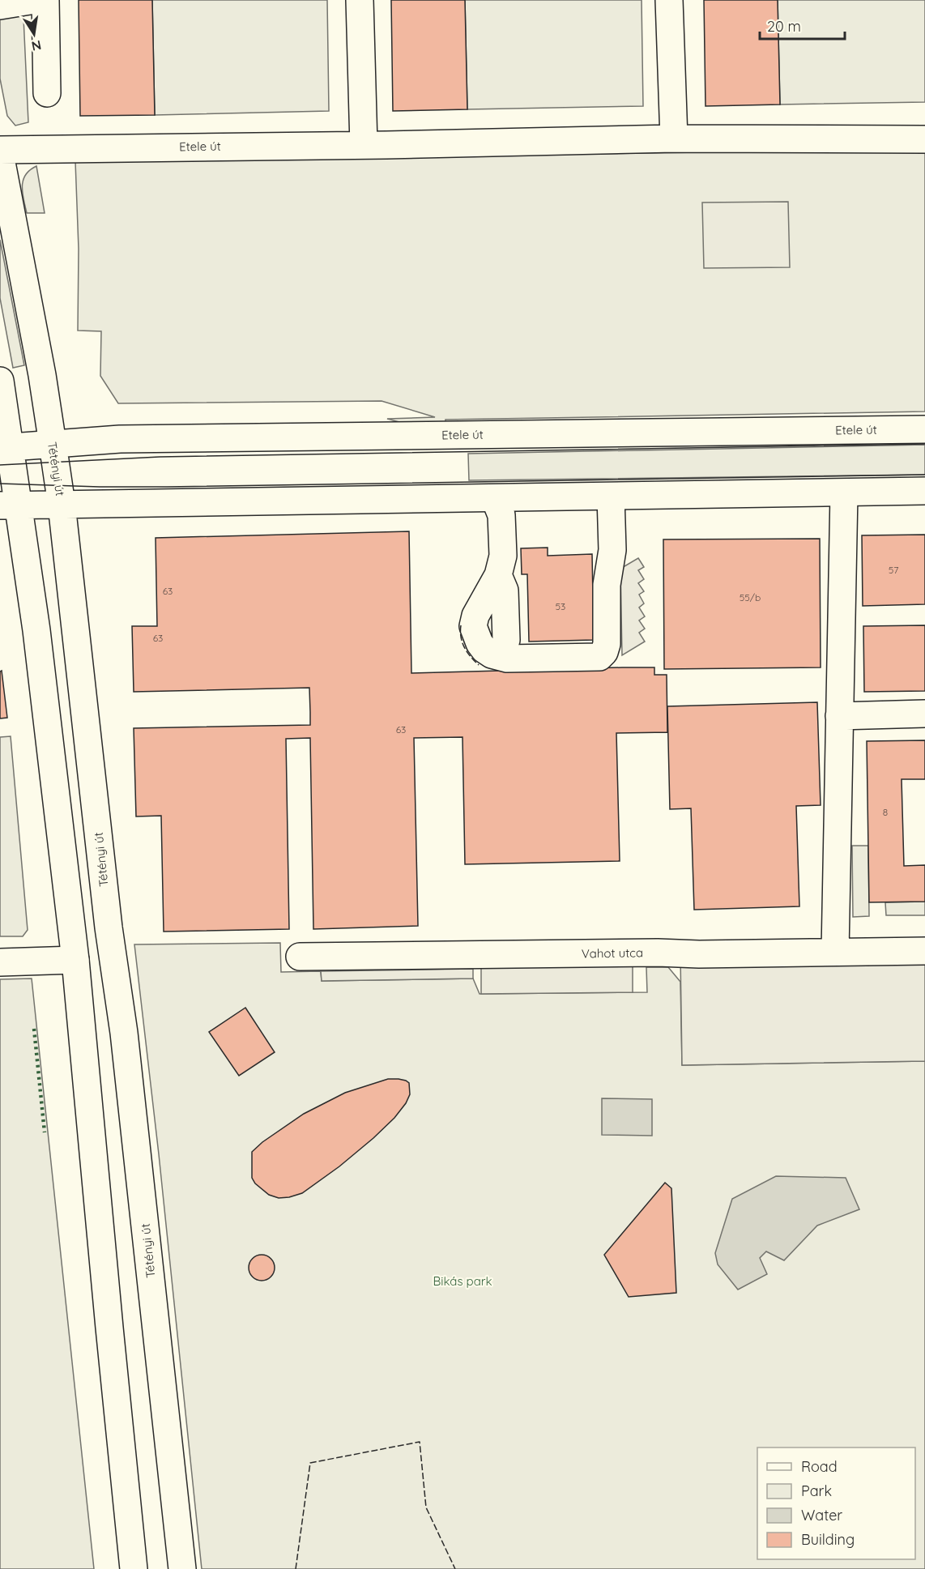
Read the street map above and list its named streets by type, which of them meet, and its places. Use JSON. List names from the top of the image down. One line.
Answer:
{"streets":{"main road":["Etele út","Tétényi út","Vahot utca"]},"crossings":[["Etele út","Tétényi út"]],"parks":["Bikás park"],"house_numbers":["57","63","55/b","53","63","63","8"],"legend":["Road","Park","Water","Building"],"scale_bar":"20 m","north":"bottom"}
